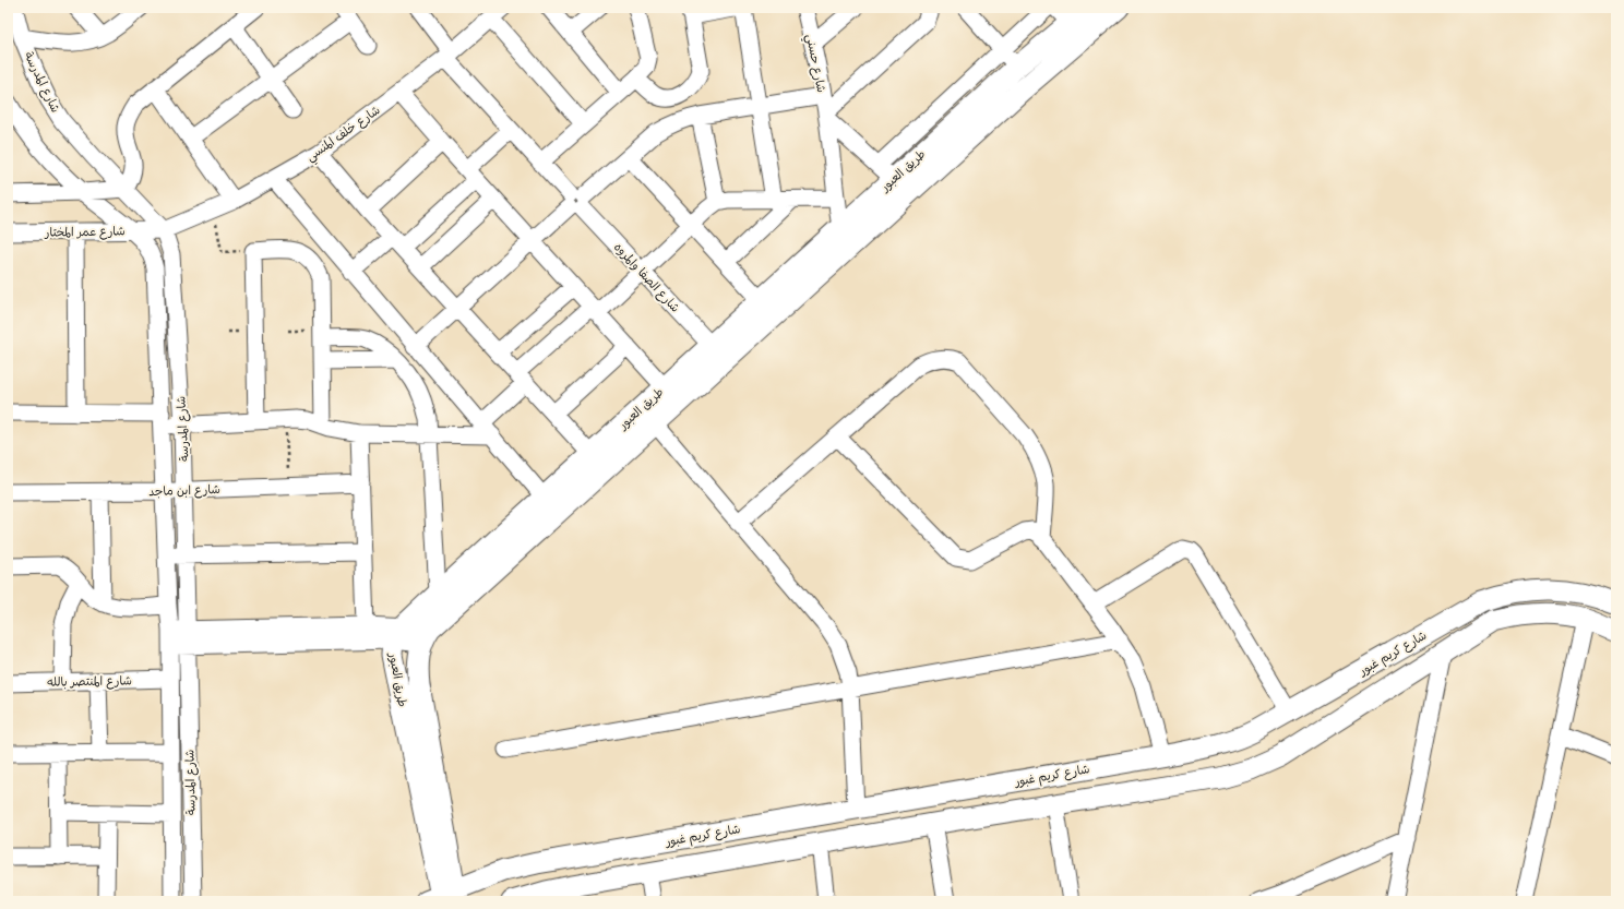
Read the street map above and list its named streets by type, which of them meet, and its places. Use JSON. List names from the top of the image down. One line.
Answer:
{"streets":{"street":["شارع حسني","شارع المدرسة","شارع خلف المنسي","طريق العبور","شارع عمر المختار","شارع الصفا والمروه","شارع ابن ماجد","شارع كريم غبور","شارع المنتصر بالله"]},"crossings":[["شارع حسني","طريق العبور"],["شارع المدرسة","شارع خلف المنسي"],["شارع المدرسة","شارع عمر المختار"],["شارع المدرسة","شارع ابن ماجد"],["شارع المدرسة","شارع المنتصر بالله"],["شارع خلف المنسي","شارع عمر المختار"],["شارع خلف المنسي","شارع الصفا والمروه"],["طريق العبور","شارع الصفا والمروه"],["طريق العبور","شارع كريم غبور"]]}
